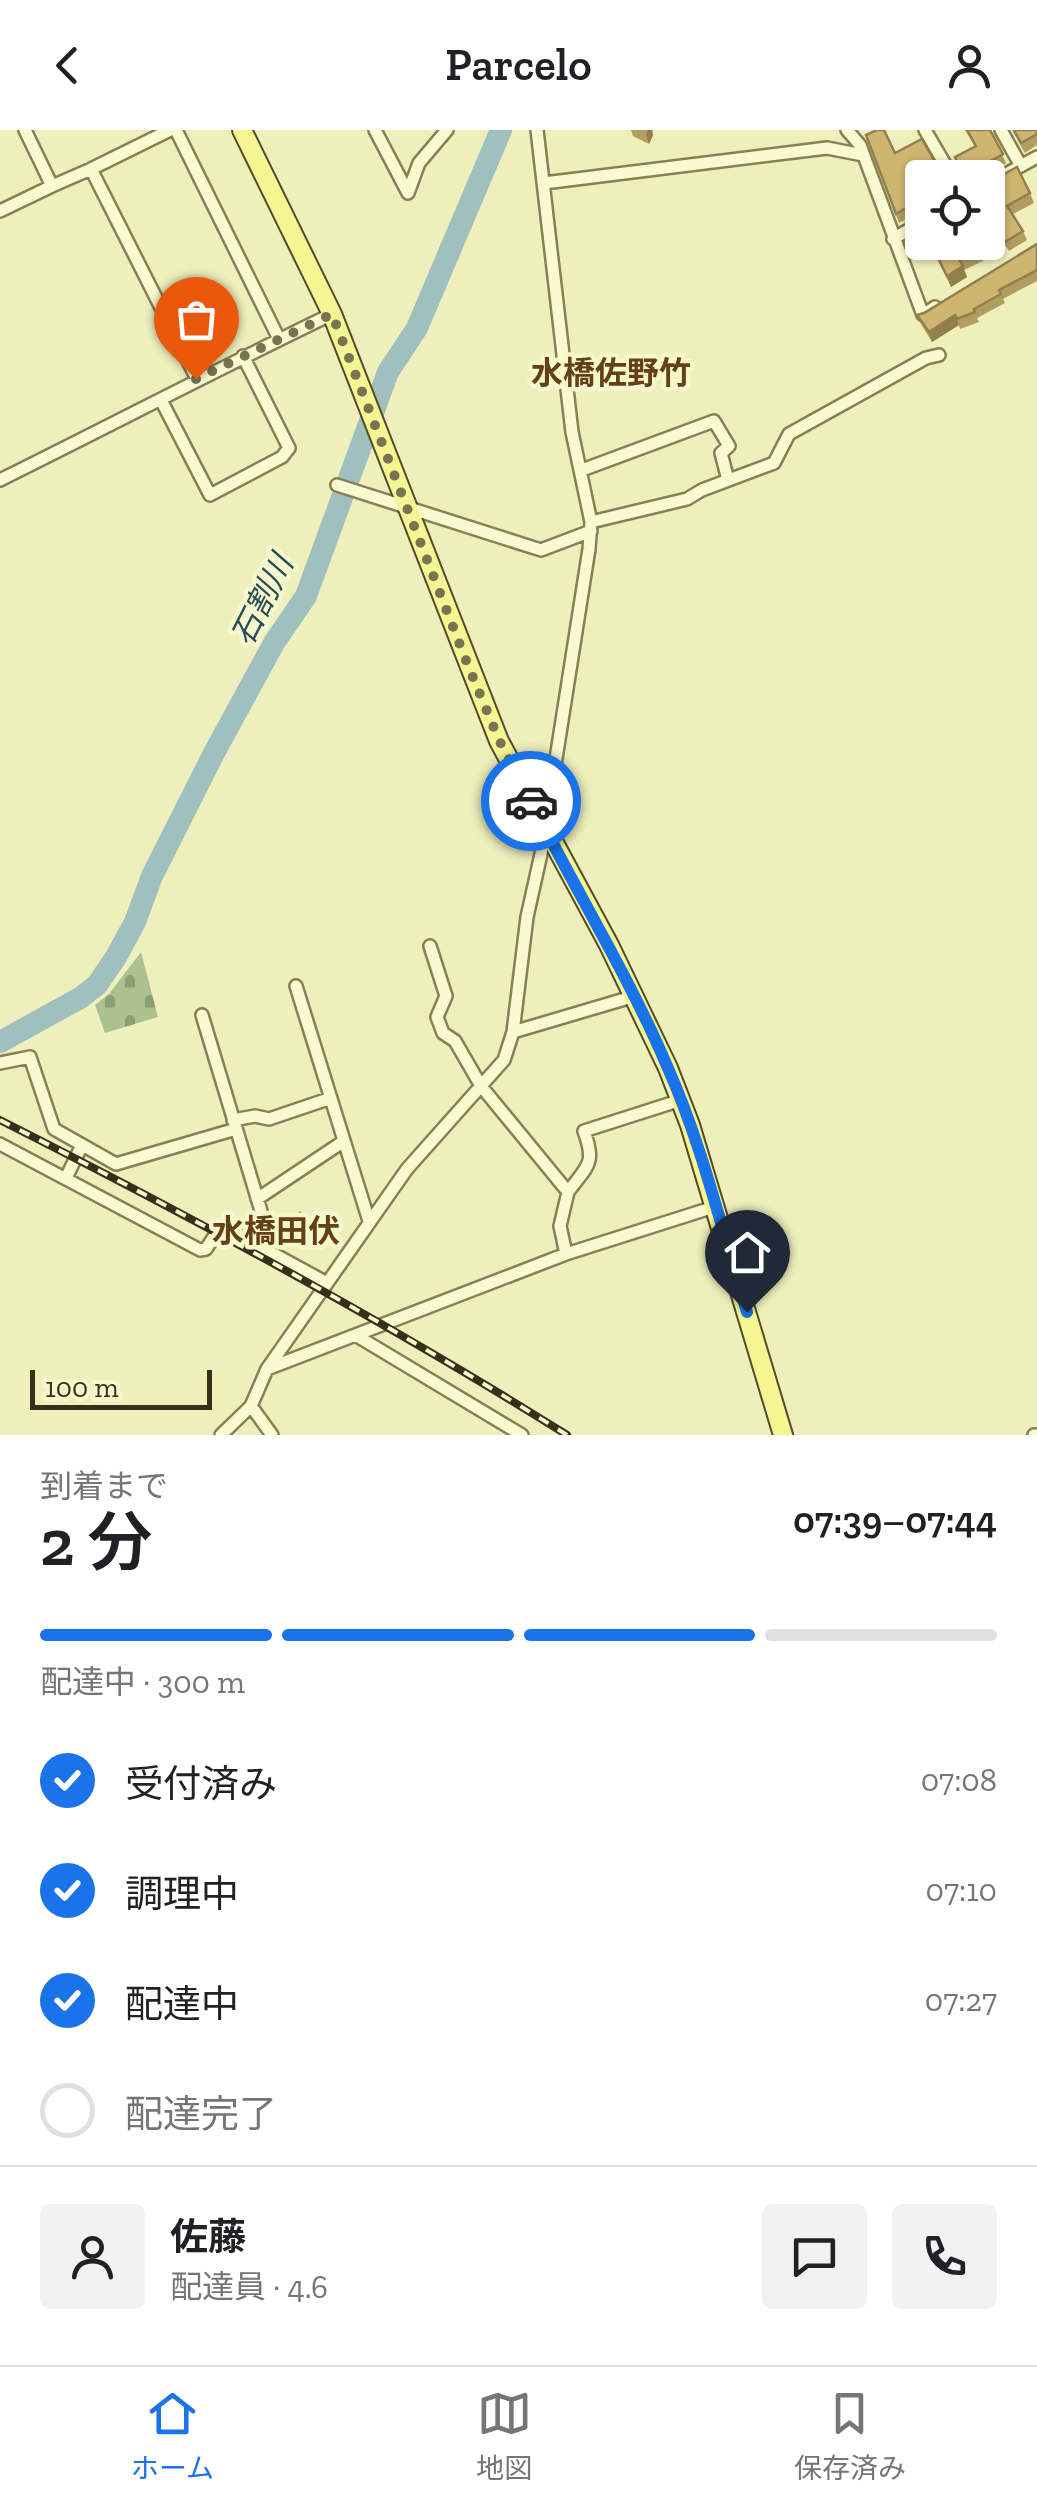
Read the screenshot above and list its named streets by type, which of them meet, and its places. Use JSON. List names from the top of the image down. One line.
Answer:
{"districts":["水橋佐野竹","水橋田伏"],"water":["石割川"],"scale_bar":"100 m","page":{"header":"Parcelo","scale":"100 m","heading":["2 分","到着まで","07:39–07:44"],"panel":["佐藤","配達員 · 4.6"],"bar":"配達中 · 300 m","list":[["受付済み","07:08"],["調理中","07:10"],["配達中","07:27"],"配達完了"],"tabs":["ホーム","地図","保存済み"]}}
